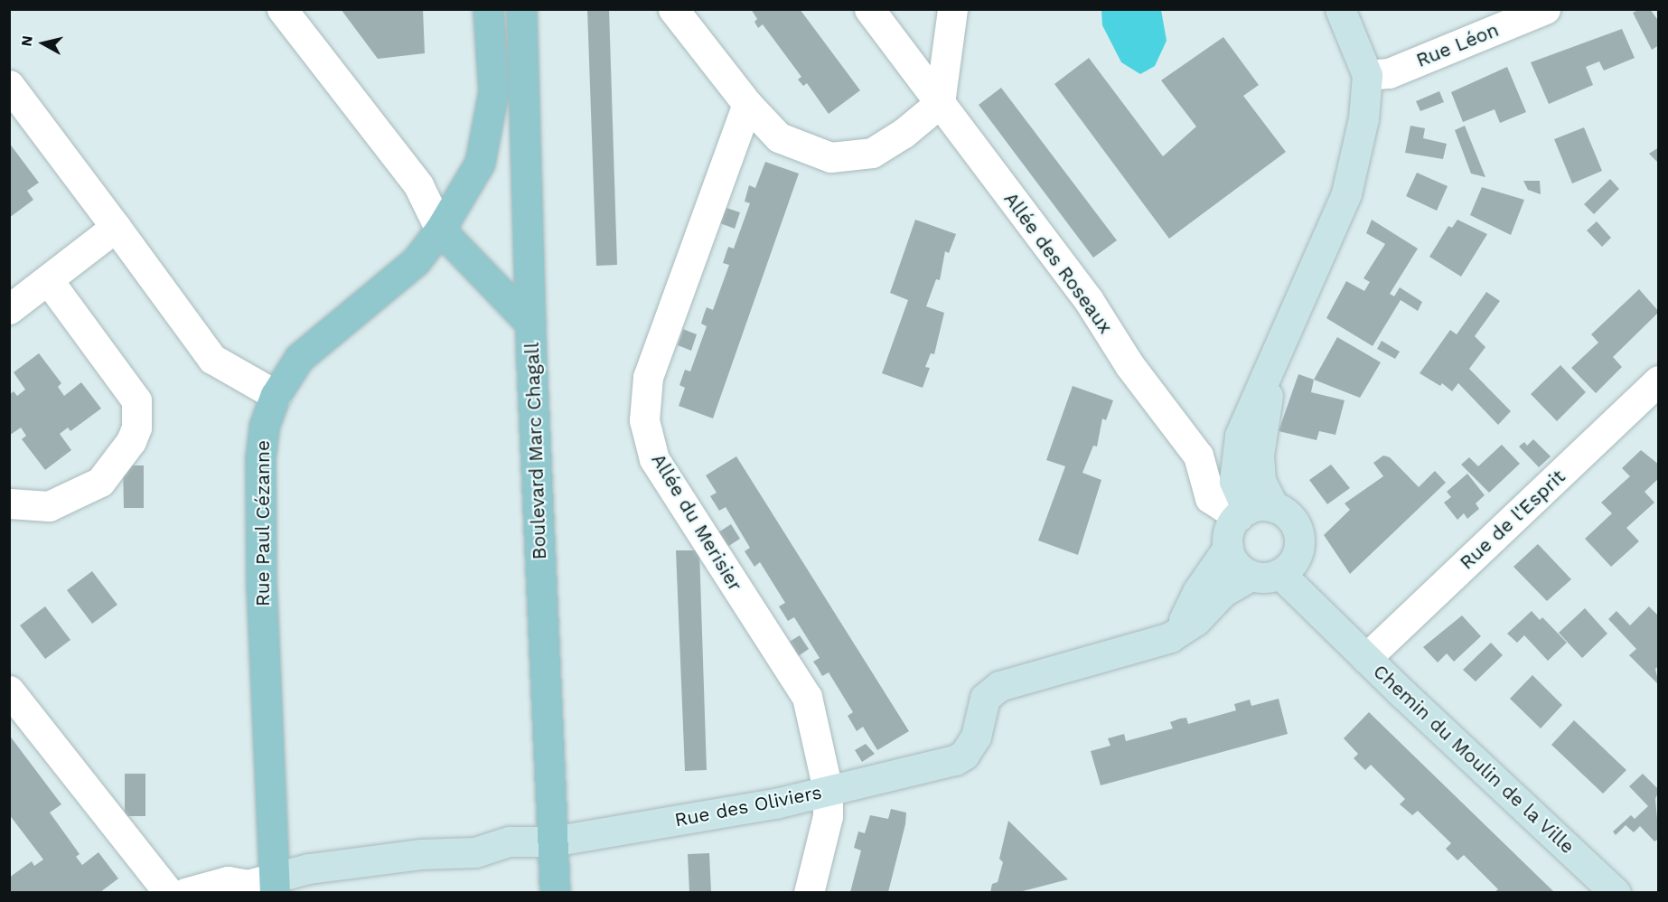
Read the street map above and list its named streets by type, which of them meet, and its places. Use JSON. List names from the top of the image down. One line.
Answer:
{"streets":{"main road":["Boulevard Marc Chagall","Rue Paul Cézanne"],"street":["Rue Léon","Allée des Roseaux","Rue de l'Esprit","Allée du Merisier","Chemin du Moulin de la Ville","Rue des Oliviers"]},"crossings":[["Rue Léon","Chemin du Moulin de la Ville"],["Allée des Roseaux","Chemin du Moulin de la Ville"],["Allée des Roseaux","Rue des Oliviers"],["Boulevard Marc Chagall","Rue des Oliviers"],["Rue de l'Esprit","Chemin du Moulin de la Ville"],["Allée du Merisier","Rue des Oliviers"],["Rue Paul Cézanne","Rue des Oliviers"],["Chemin du Moulin de la Ville","Rue des Oliviers"]],"north":"left"}
